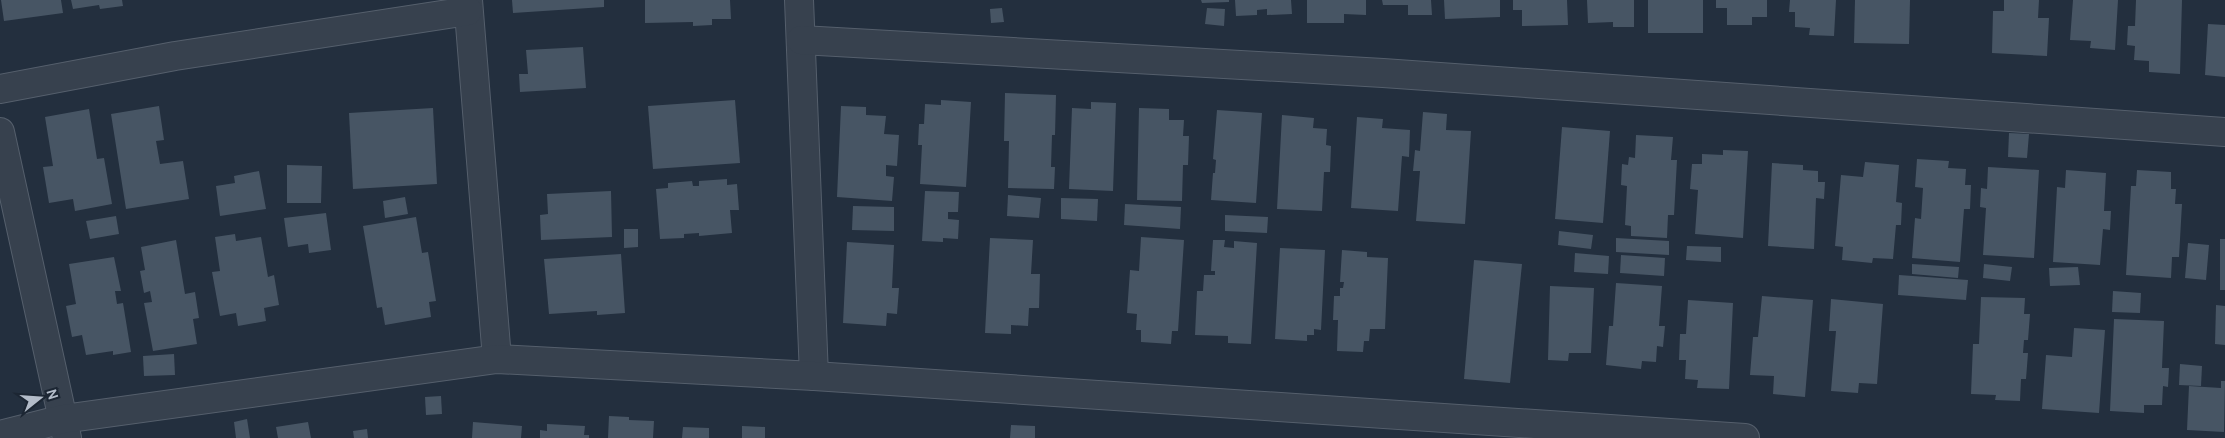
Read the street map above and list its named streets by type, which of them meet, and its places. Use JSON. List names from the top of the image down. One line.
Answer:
{"north":"right"}
